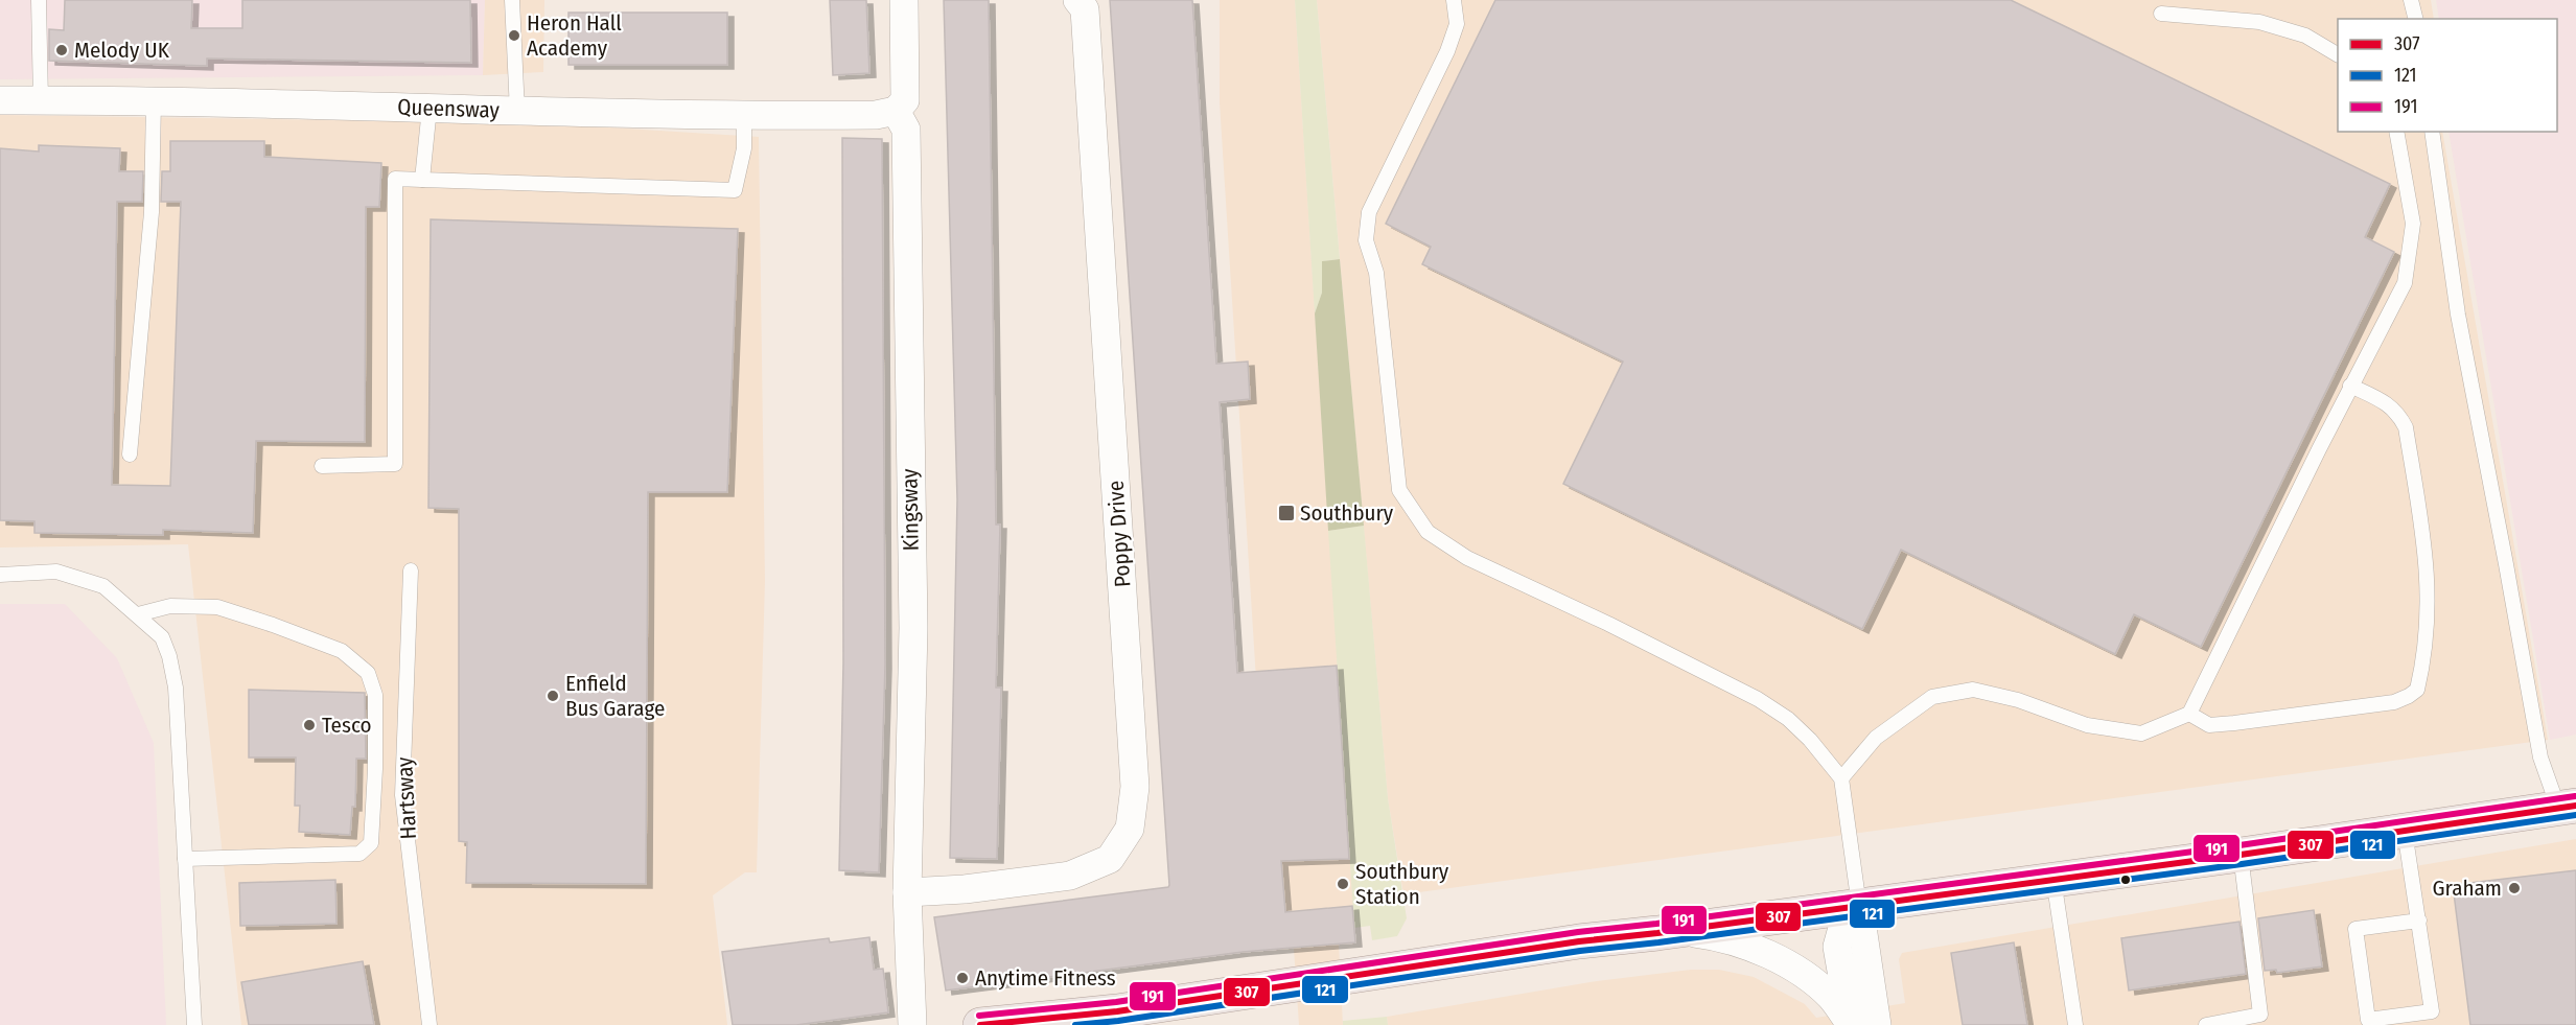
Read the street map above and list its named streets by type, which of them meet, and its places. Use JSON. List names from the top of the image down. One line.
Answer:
{"streets":{"street":["Queensway","Kingsway","Poppy Drive"],"lane":["Hartsway"]},"crossings":[["Queensway","Kingsway"],["Kingsway","Poppy Drive"]],"places":{"other":["Heron Hall Academy","Melody UK","Enfield Bus Garage","Tesco","Southbury Station","Graham","Anytime Fitness"],"transit":["Southbury"]},"lines":["transit line 191","transit line 307","transit line 121"],"legend":["307","121","191"]}
